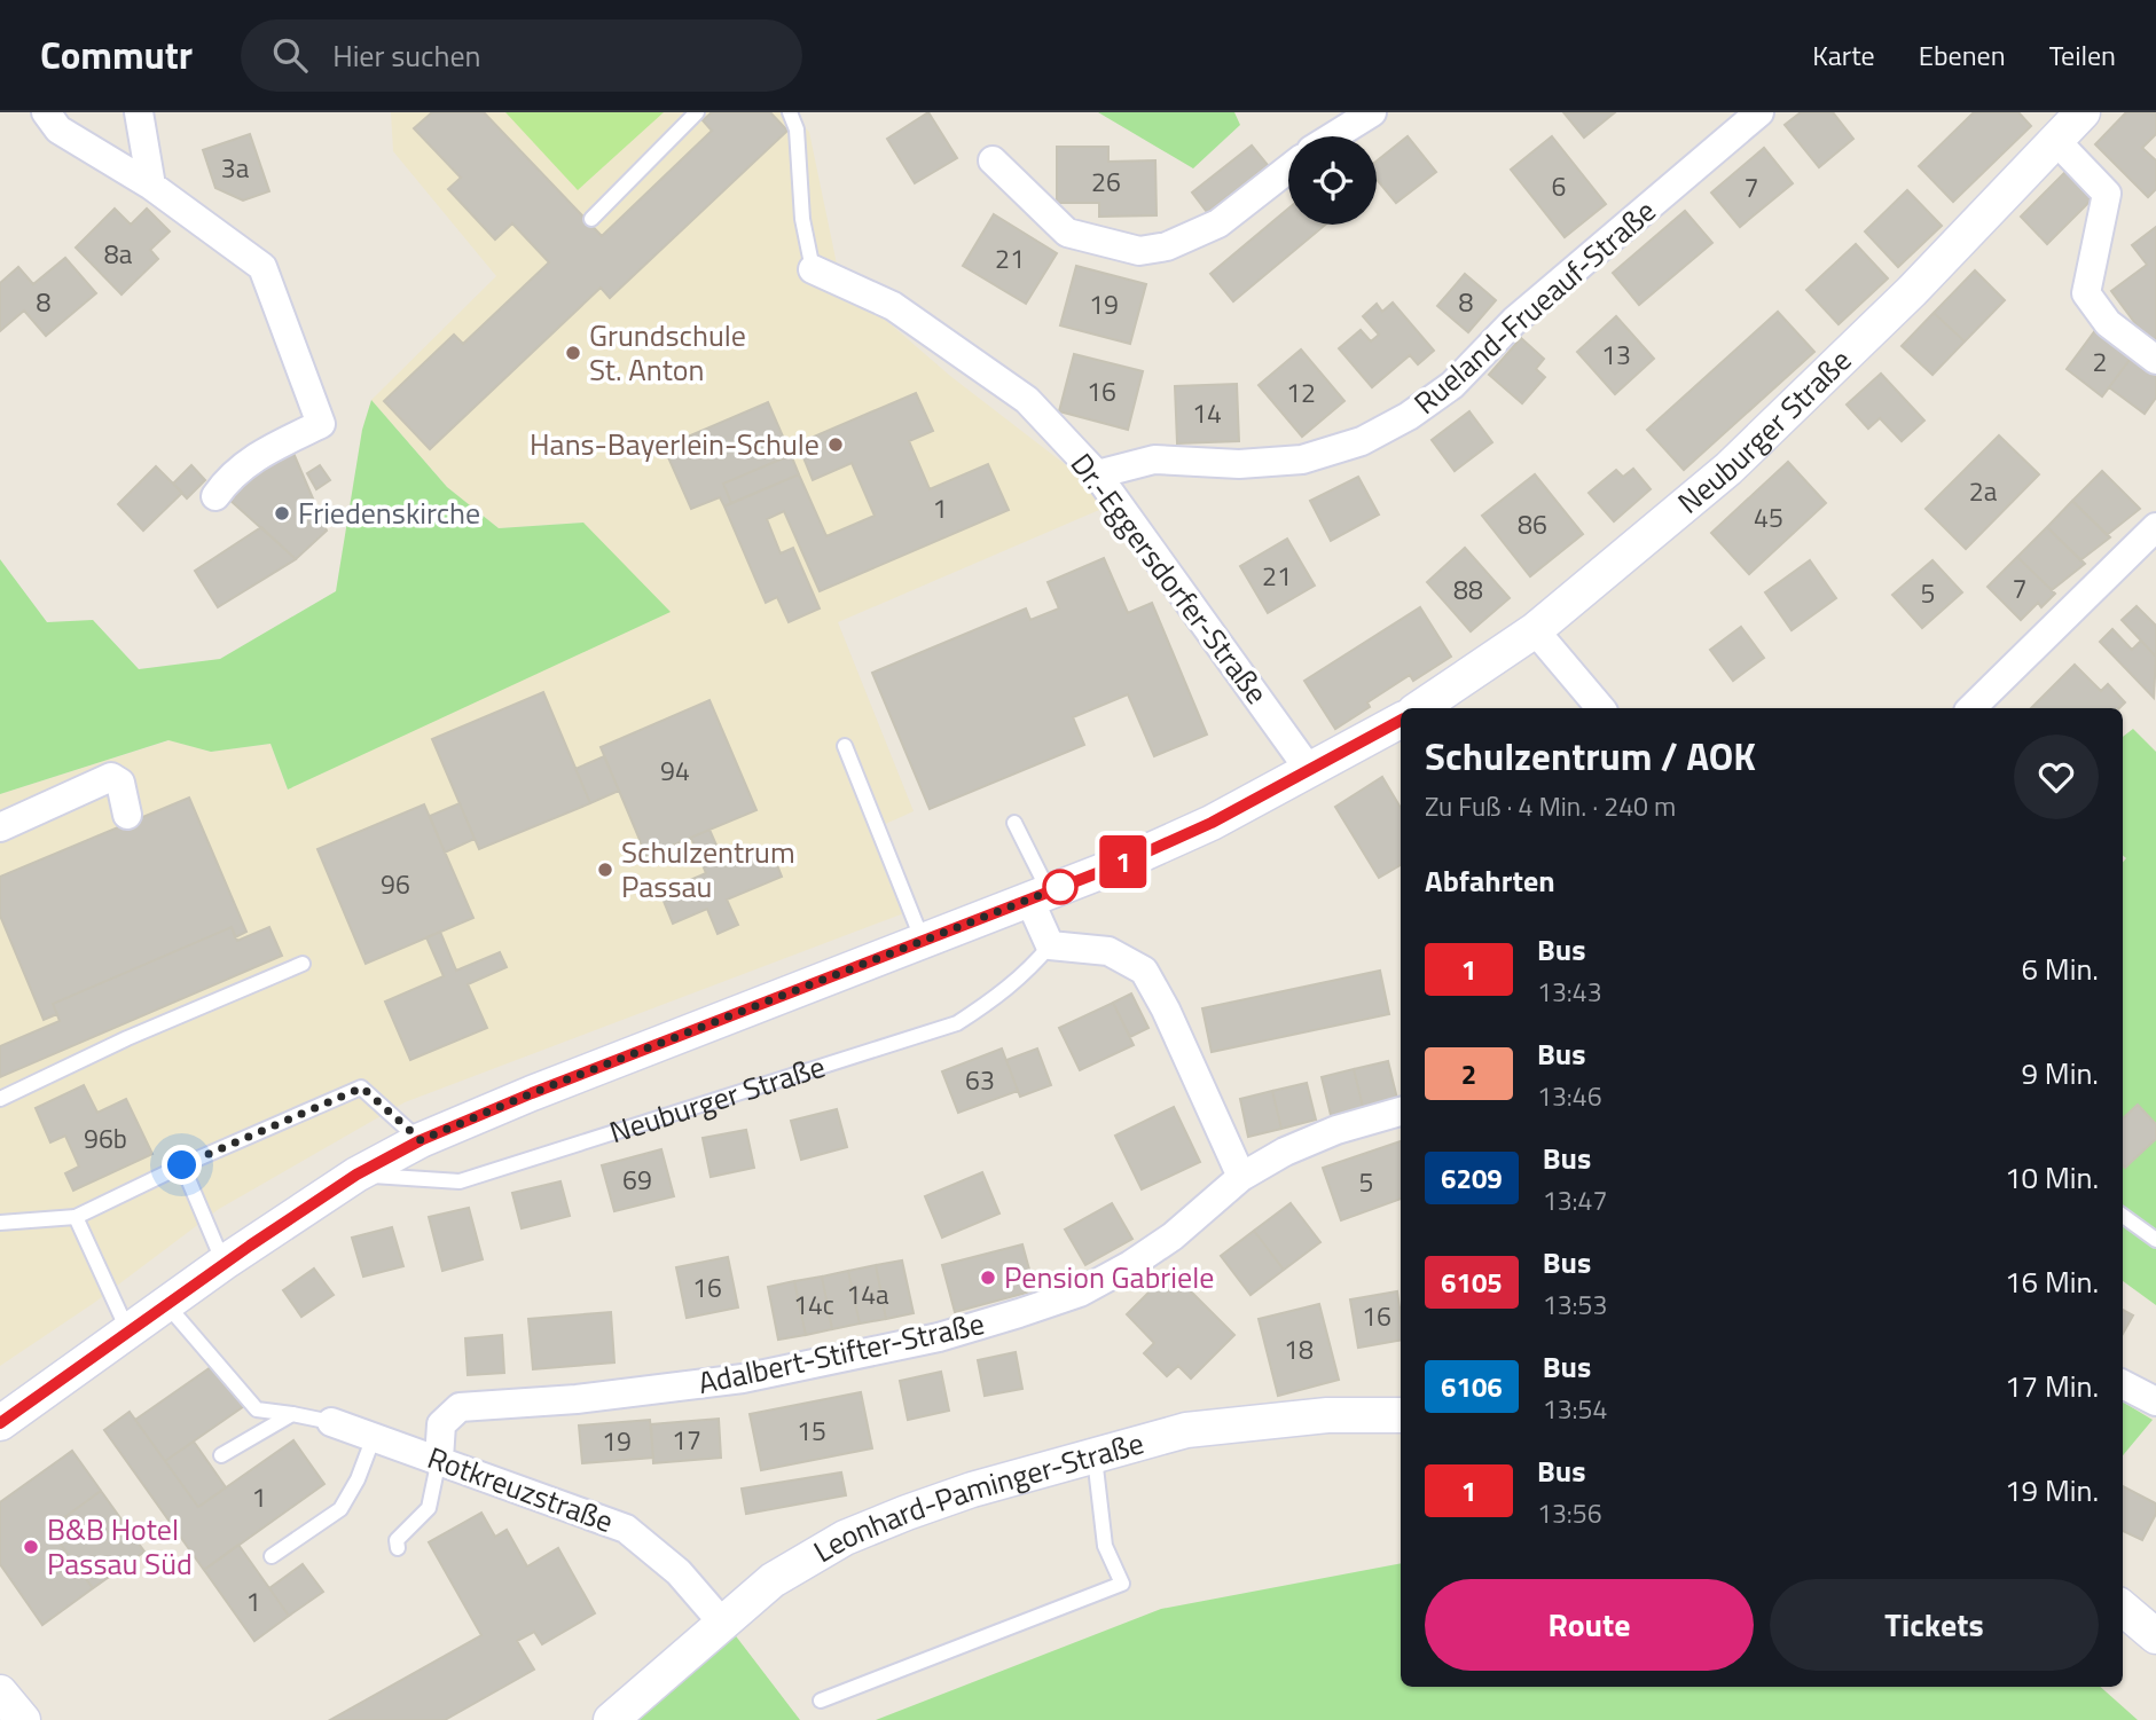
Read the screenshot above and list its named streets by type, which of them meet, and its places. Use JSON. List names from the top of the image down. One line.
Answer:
{"streets":{"street":["Rueland-Frueauf-Straße","Neuburger Straße","Dr.-Eggersdorfer-Straße","Adalbert-Stifter-Straße","Rotkreuzstraße","Leonhard-Paminger-Straße"]},"crossings":[["Rueland-Frueauf-Straße","Dr.-Eggersdorfer-Straße"],["Adalbert-Stifter-Straße","Rotkreuzstraße"],["Rotkreuzstraße","Leonhard-Paminger-Straße"]],"places":["Grundschule St. Anton","Hans-Bayerlein-Schule","Friedenskirche","Schulzentrum Passau","Pension Gabriele","B&B Hotel Passau Süd"],"lines":["bus line 1"],"house_numbers":["3a","26","6","7","8a","21","8","8","19","13","2","16","12","14","2a","1","45","86","21","7","88","5","94","96","63","96b","69","5","16","14a","14c","16","18","15","17","19","1","1"],"page":{"header":"Commutr","search":"Hier suchen","nav":["Karte","Ebenen","Teilen"],"on_map":"1","heading":[["Schulzentrum / AOK","Zu Fuß · 4 Min. · 240 m"],"Abfahrten"],"list":[{"mark":"1","name":"Bus","note":"13:43","value":"6 Min."},{"mark":"2","name":"Bus","note":"13:46","value":"9 Min."},{"mark":"6209","name":"Bus","note":"13:47","value":"10 Min."},{"mark":"6105","name":"Bus","note":"13:53","value":"16 Min."},{"mark":"6106","name":"Bus","note":"13:54","value":"17 Min."},{"mark":"1","name":"Bus","note":"13:56","value":"19 Min."}],"buttons":["Route","Tickets"]}}
